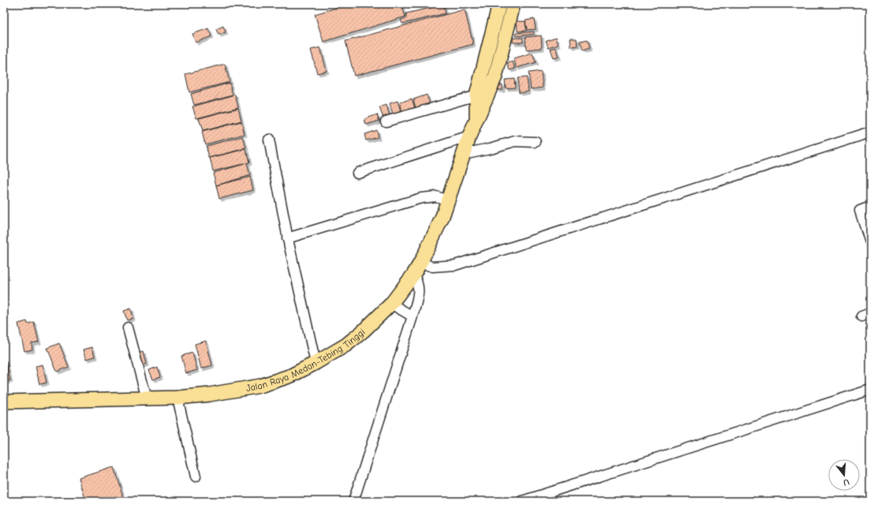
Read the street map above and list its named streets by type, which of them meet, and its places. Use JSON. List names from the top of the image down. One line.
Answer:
{"streets":{"highway":["Jalan Raya Medan-Tebing Tinggi"]},"north":"bottom"}
